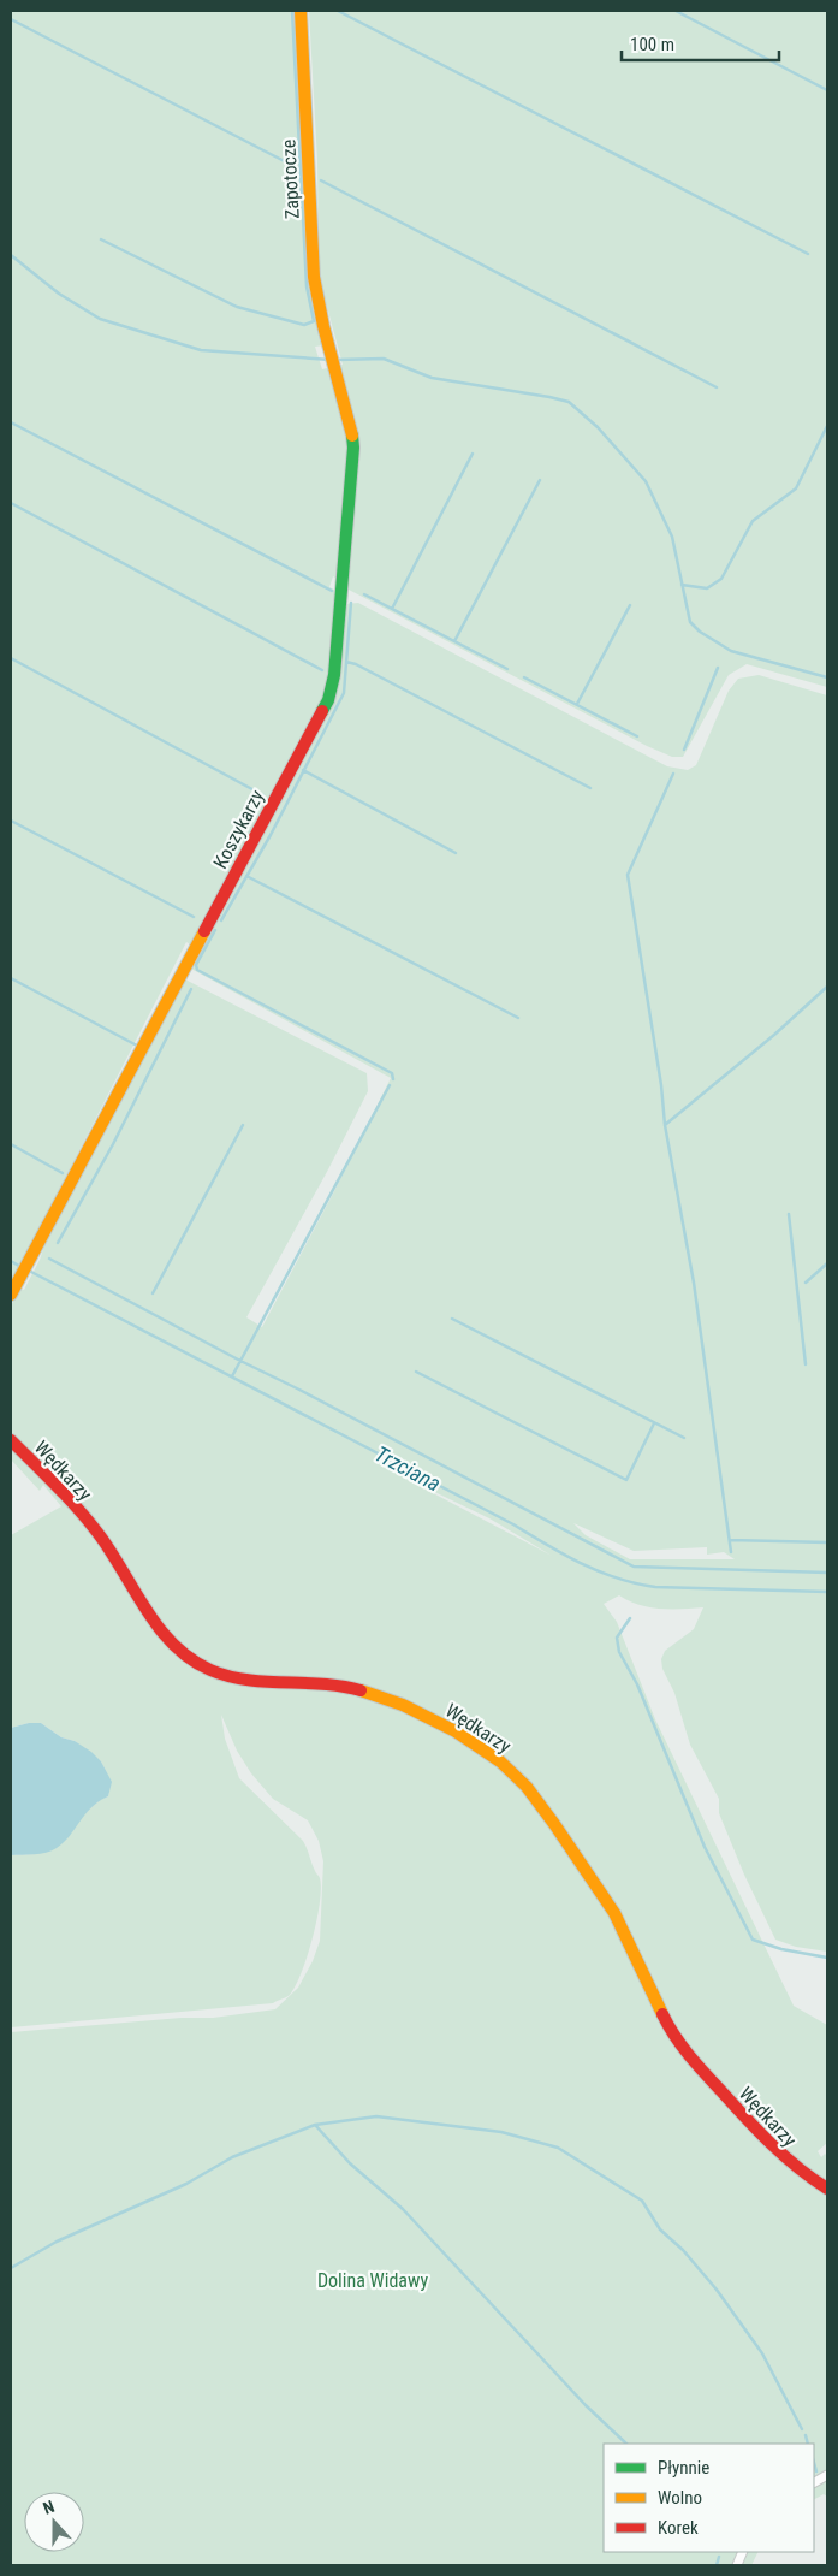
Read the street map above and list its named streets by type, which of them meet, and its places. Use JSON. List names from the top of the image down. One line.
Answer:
{"streets":{"street":["Zapotocze","Koszykarzy","Wędkarzy"]},"crossings":[["Zapotocze","Koszykarzy"]],"water":["Trzciana"],"parks":["Dolina Widawy"],"legend":["Płynnie","Wolno","Korek"],"scale_bar":"100 m","north":"top"}
